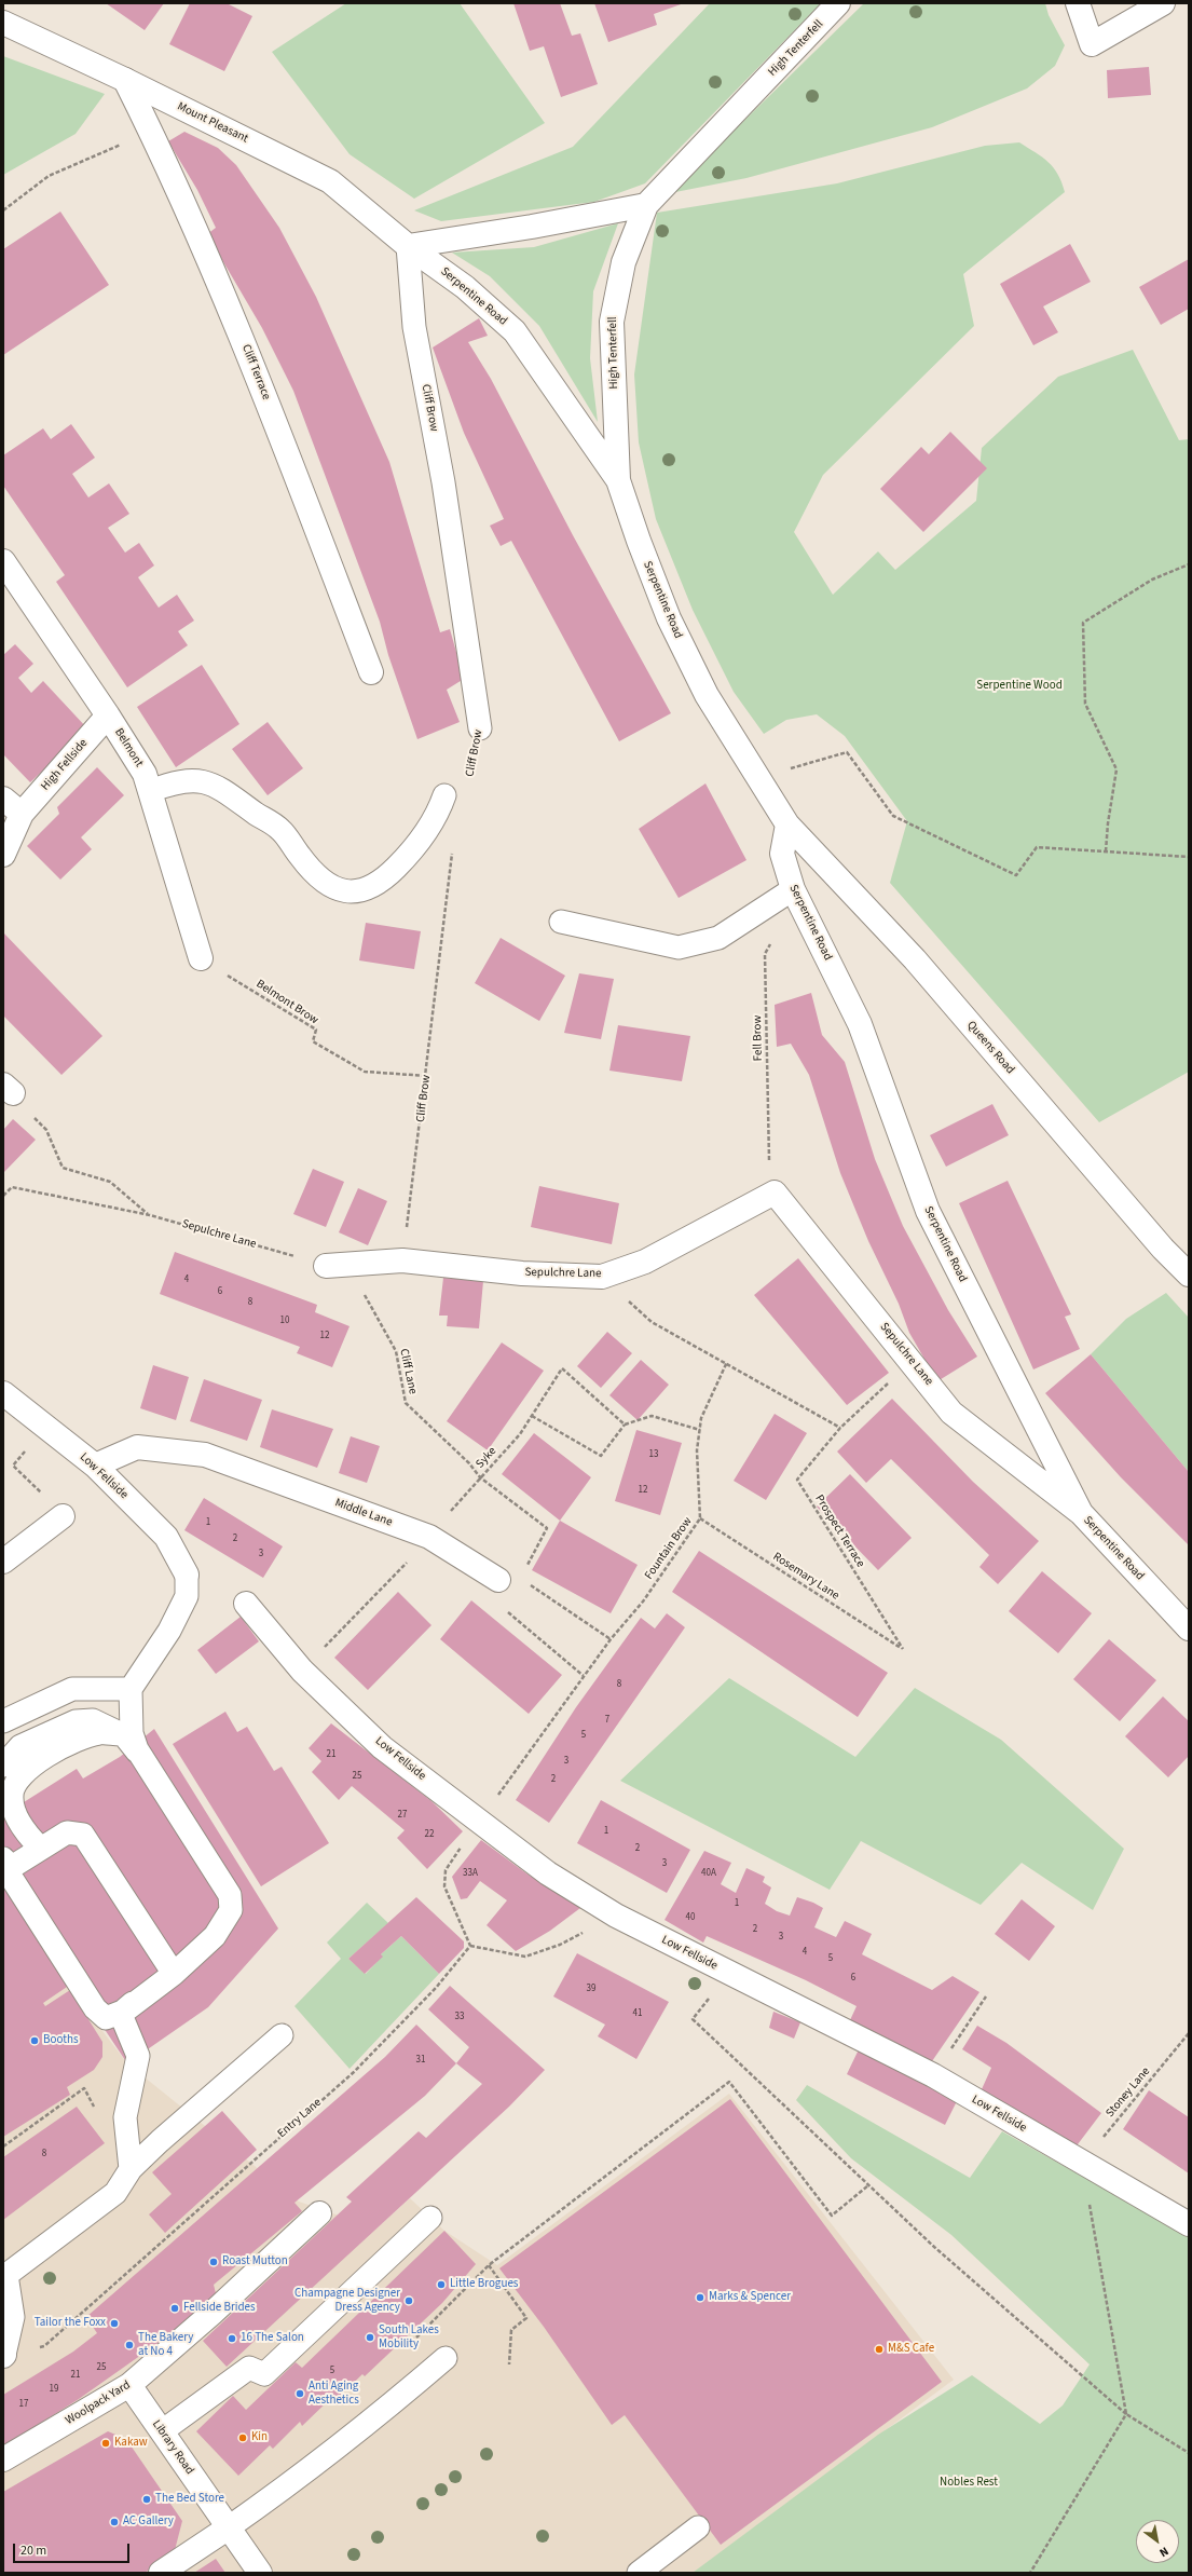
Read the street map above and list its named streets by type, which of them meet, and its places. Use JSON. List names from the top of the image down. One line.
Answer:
{"streets":{"street":["High Tenterfell","Mount Pleasant","Serpentine Road","Cliff Terrace","Belmont","High Fellside","Queens Road","Sepulchre Lane","Low Fellside","Middle Lane","Woolpack Yard","Library Road"],"lane":["Cliff Brow"],"path":["Belmont Brow","Fell Brow","Cliff Lane","Syke","Prospect Terrace","Fountain Brow","Rosemary Lane","Stoney Lane","Entry Lane"]},"crossings":[["High Tenterfell","Serpentine Road"],["Mount Pleasant","Serpentine Road"],["Mount Pleasant","Cliff Terrace"],["Mount Pleasant","Cliff Brow"],["Serpentine Road","Cliff Brow"],["Serpentine Road","Queens Road"],["Serpentine Road","Sepulchre Lane"],["Cliff Brow","Belmont Brow"],["Cliff Brow","Sepulchre Lane"],["Belmont","High Fellside"],["Belmont","Belmont Brow"],["Fell Brow","Sepulchre Lane"],["Sepulchre Lane","Cliff Lane"],["Cliff Lane","Syke"],["Syke","Low Fellside"],["Syke","Middle Lane"],["Low Fellside","Middle Lane"],["Low Fellside","Fountain Brow"],["Low Fellside","Stoney Lane"],["Prospect Terrace","Rosemary Lane"],["Fountain Brow","Rosemary Lane"],["Woolpack Yard","Library Road"]],"parks":["Serpentine Wood","Nobles Rest"],"places":["Booths","Roast Mutton","Little Brogues","Marks & Spencer","Champagne Designer Dress Agency","Fellside Brides","Tailor the Foxx","South Lakes Mobility","16 The Salon","The Bakery at No 4","M&S Cafe","Anti Aging Aesthetics","Kin","Kakaw","The Bed Store","AC Gallery"],"house_numbers":["4","6","8","10","12","13","12","1","2","3","8","7","5","21","3","25","2","27","1","22","2","3","33A","40A","1","40","2","3","4","5","6","39","41","33","31","8","25","5","21","19","17"],"scale_bar":"20 m","north":"bottom right"}
